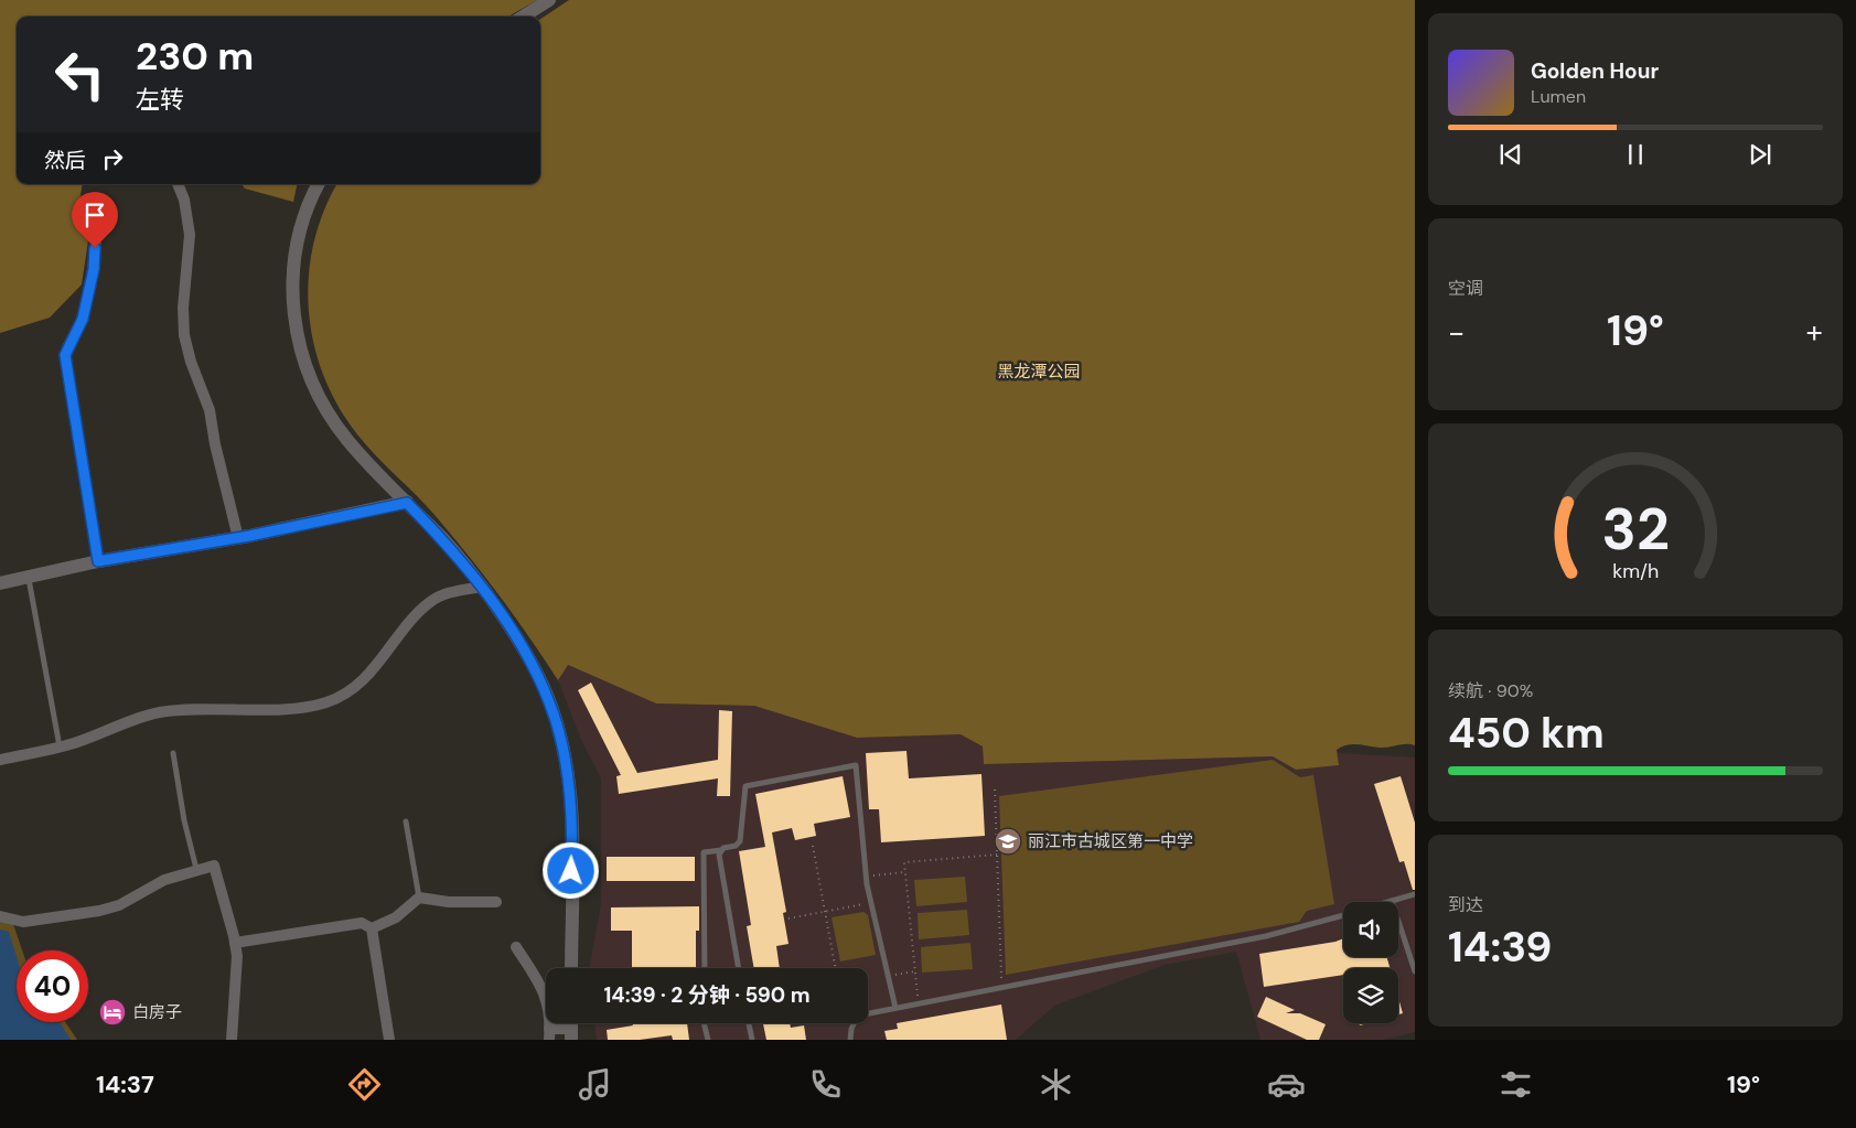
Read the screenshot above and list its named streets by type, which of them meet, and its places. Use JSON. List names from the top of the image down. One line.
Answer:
{"parks":["黑龙潭公园"],"places":{"school or university":["丽江市古城区第一中学"],"hotel":["白房子"]},"page":{"turn":["230 m","左转"],"song":["Golden Hour","Lumen"],"then":"然后","tile":["空调",["续航 · 90%","450 km"],["到达","14:39"]],"heat":["−","19°","+"],"limit":"40","trip":"14:39 · 2 分钟 · 590 m","tabs":["14:37","19°"],"gauge":["32","km/h"]}}
